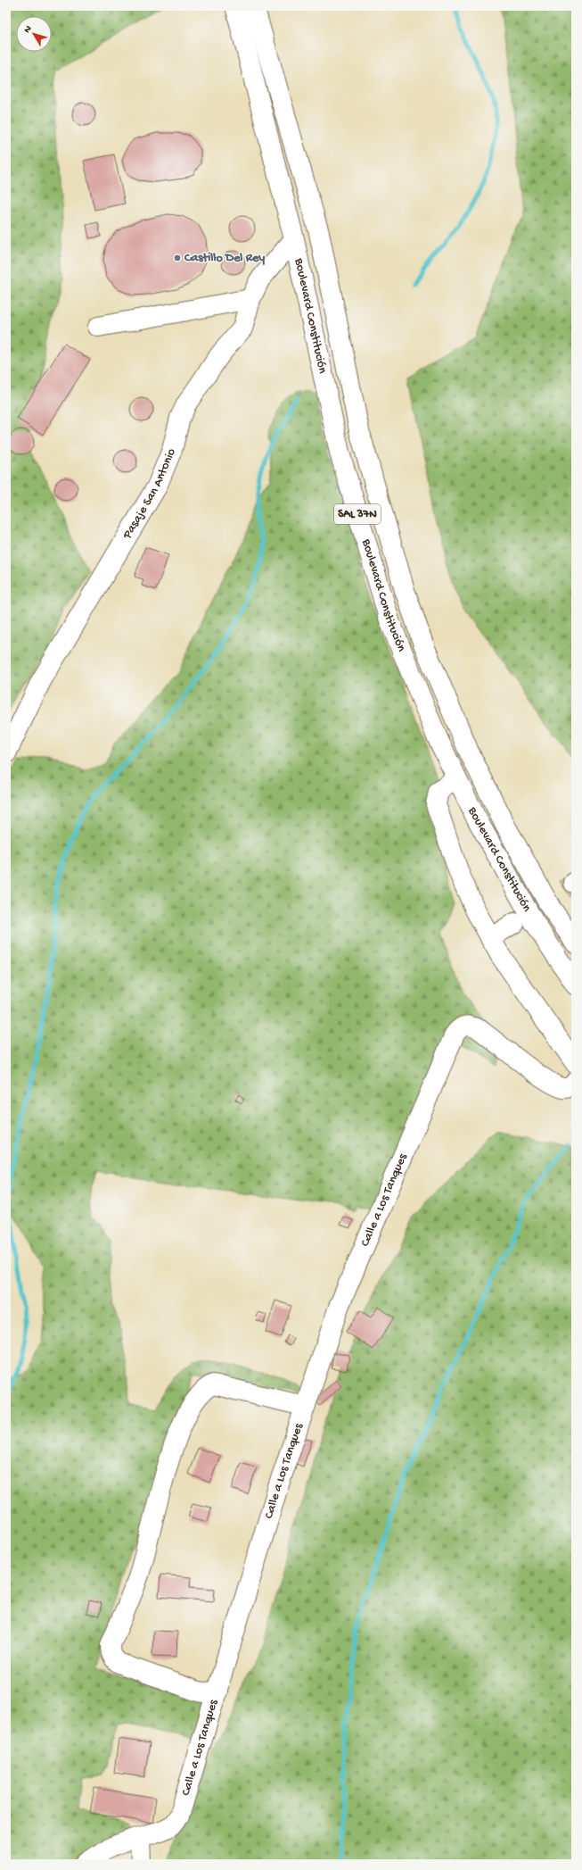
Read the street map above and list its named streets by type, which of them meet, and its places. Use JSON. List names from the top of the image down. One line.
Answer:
{"streets":{"main road":["Boulevard Constitución","Pasaje San Antonio","SAL 37N","Calle a Los Tanques"]},"crossings":[["Boulevard Constitución","Pasaje San Antonio"]],"places":["Castillo Del Rey"],"north":"top left"}
